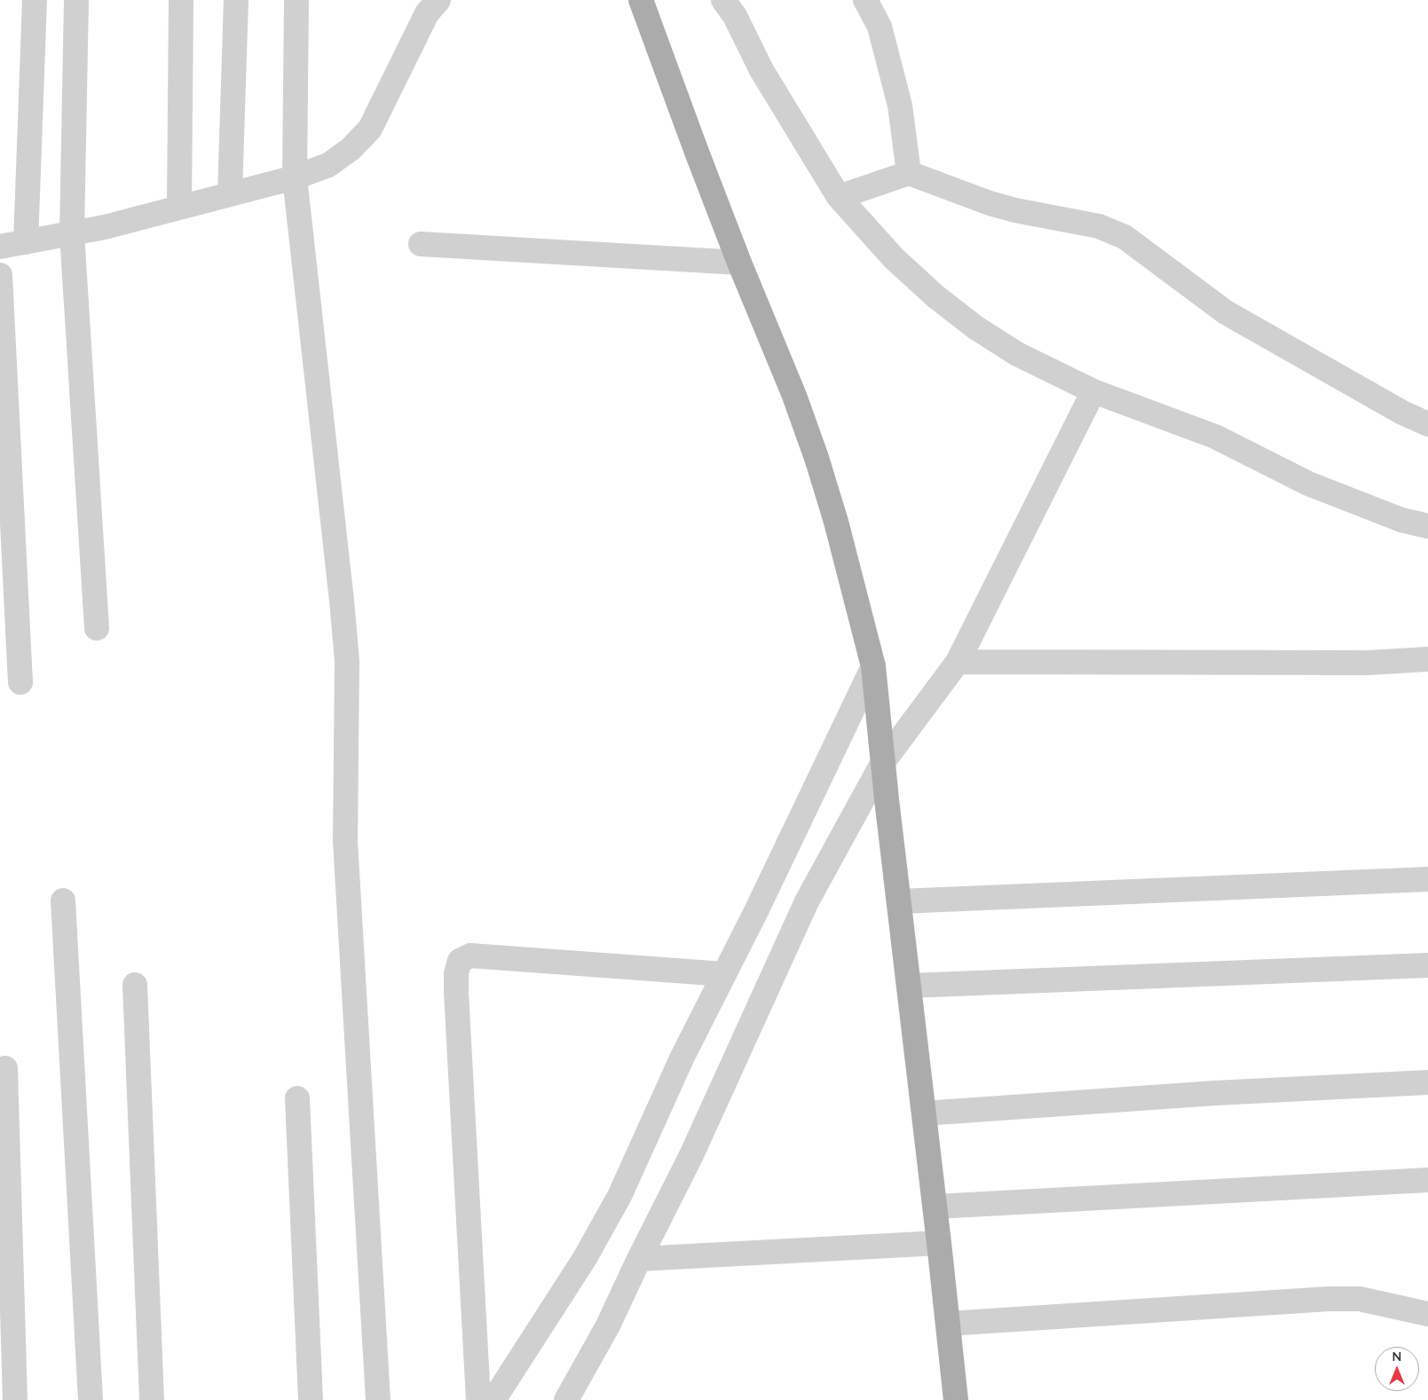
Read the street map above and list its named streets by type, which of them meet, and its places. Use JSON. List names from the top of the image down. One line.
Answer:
{"north":"top"}
